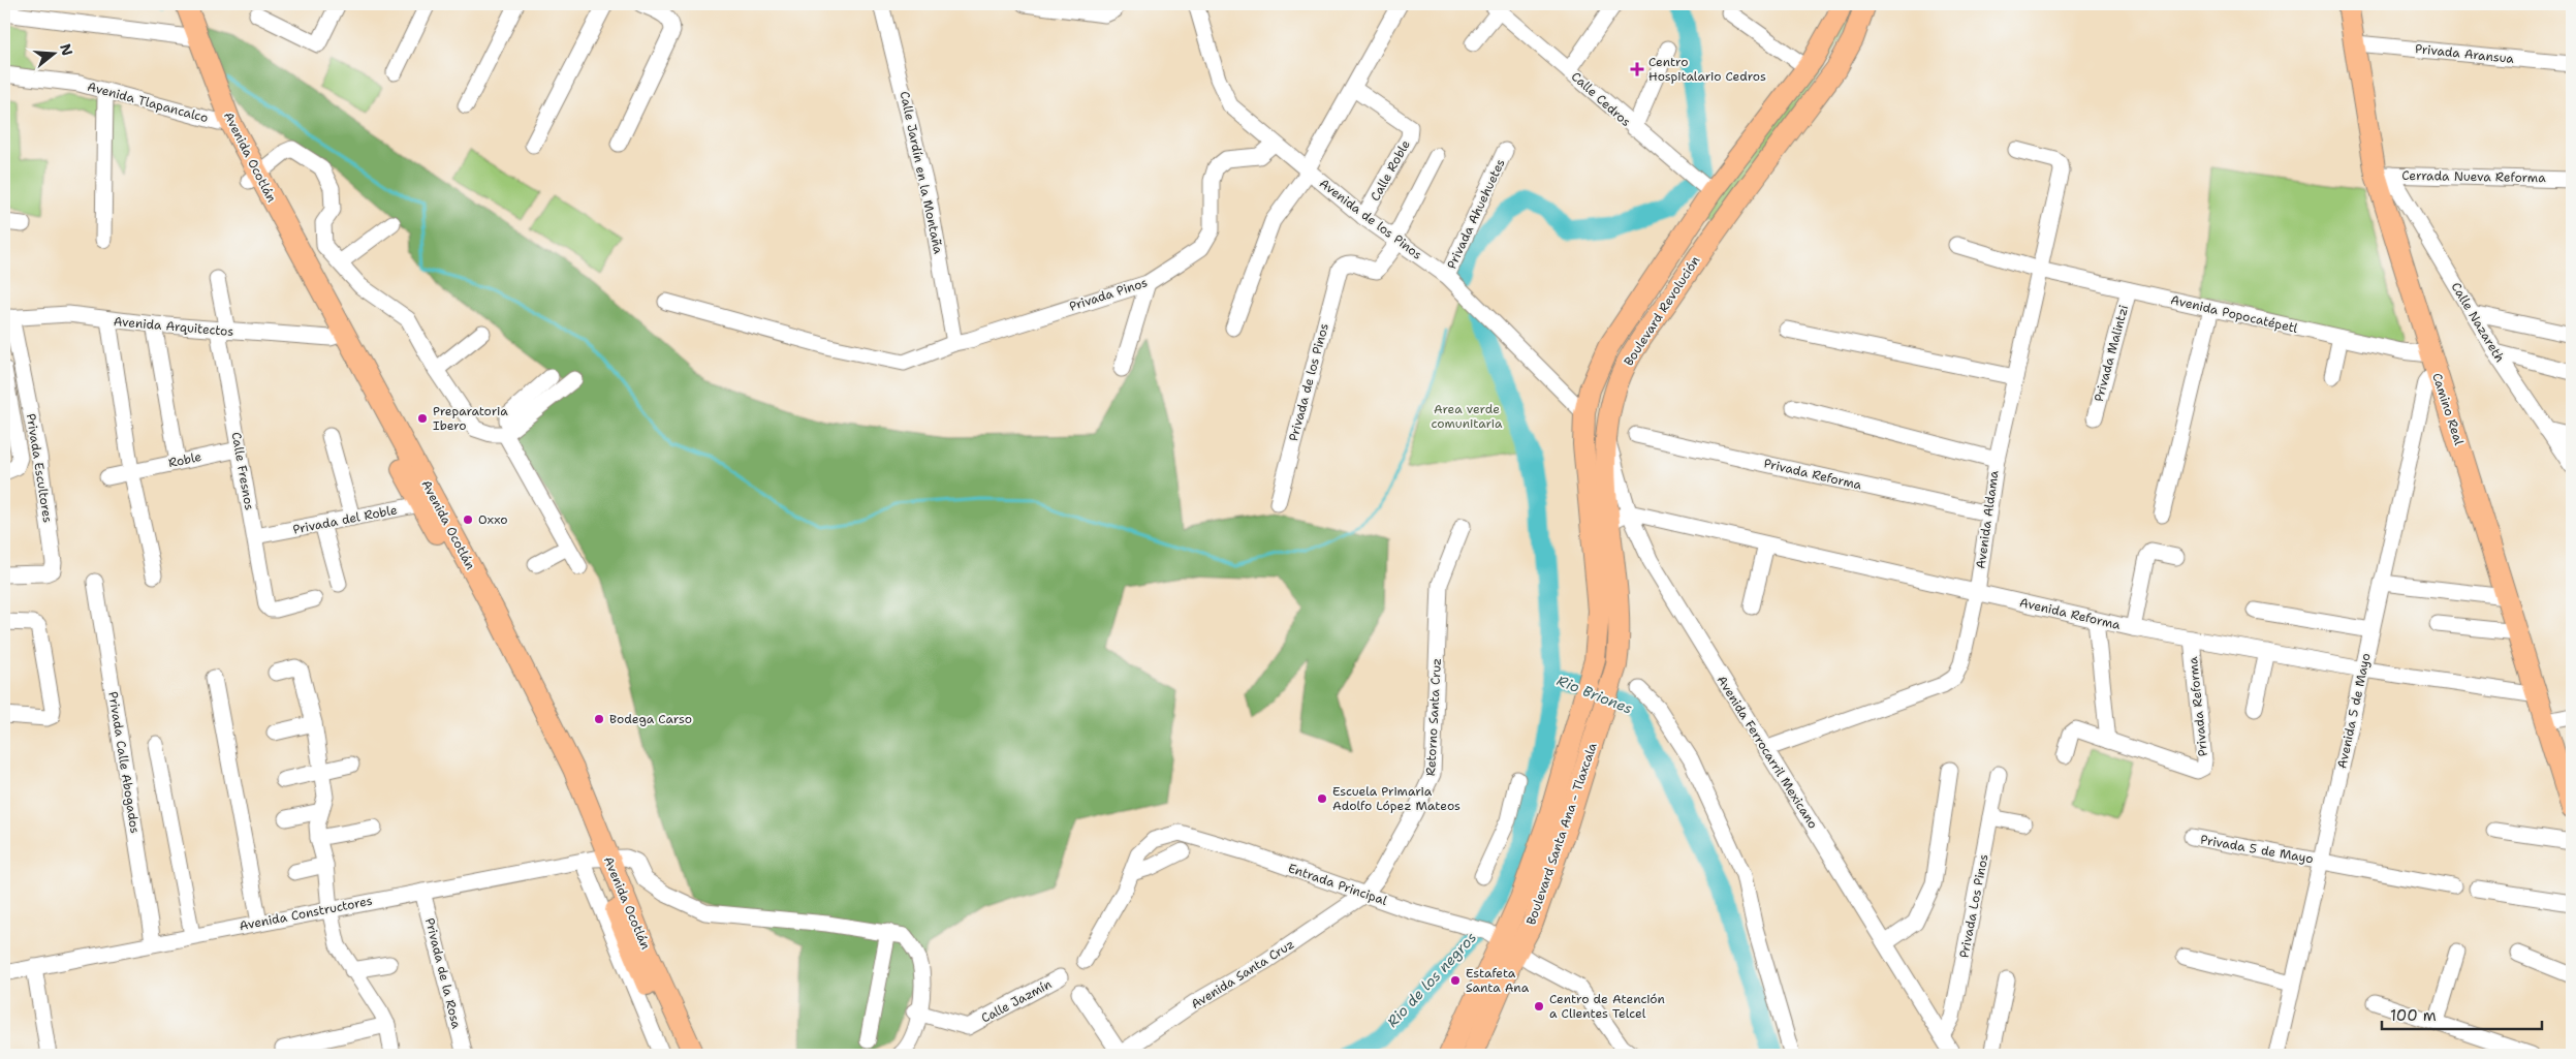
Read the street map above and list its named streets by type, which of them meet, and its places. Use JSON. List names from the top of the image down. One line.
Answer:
{"streets":{"main road":["Avenida Ocotlán","Boulevard Revolución","Camino Real","Boulevard Santa Ana - Tlaxcala"],"street":["Privada Aransua","Calle Cedros","Avenida Tlapancalco","Calle Roble","Calle Jardín en la Montaña","Cerrada Nueva Reforma","Privada Ahuehuetes","Avenida de los Pinos","Privada Pinos","Avenida Popocatépetl","Calle Nazareth","Avenida Arquitectos","Privada Malintzi","Privada de los Pinos","Roble","Privada Escultores","Calle Fresnos","Privada Reforma","Privada del Roble","Avenida Aldama","Avenida Reforma","Avenida 5 de Mayo","Retorno Santa Cruz","Avenida Ferrocarril Mexicano","Privada Calle Abogados","Privada 5 de Mayo","Entrada Principal","Privada Los Pinos","Avenida Constructores","Privada de la Rosa","Avenida Santa Cruz","Calle Jazmín"]},"crossings":[["Privada Aransua","Camino Real"],["Calle Cedros","Boulevard Revolución"],["Avenida Tlapancalco","Avenida Ocotlán"],["Avenida Ocotlán","Avenida Arquitectos"],["Avenida Ocotlán","Privada del Roble"],["Avenida Ocotlán","Avenida Constructores"],["Calle Roble","Avenida de los Pinos"],["Calle Jardín en la Montaña","Privada Pinos"],["Cerrada Nueva Reforma","Calle Nazareth"],["Cerrada Nueva Reforma","Camino Real"],["Privada Ahuehuetes","Avenida de los Pinos"],["Avenida de los Pinos","Privada Pinos"],["Avenida de los Pinos","Boulevard Revolución"],["Avenida de los Pinos","Privada de los Pinos"],["Boulevard Revolución","Avenida Ferrocarril Mexicano"],["Boulevard Revolución","Boulevard Santa Ana - Tlaxcala"],["Avenida Popocatépetl","Privada Malintzi"],["Avenida Popocatépetl","Camino Real"],["Avenida Popocatépetl","Avenida Aldama"],["Avenida Popocatépetl","Avenida 5 de Mayo"],["Calle Nazareth","Camino Real"],["Avenida Arquitectos","Privada Escultores"],["Avenida Arquitectos","Calle Fresnos"],["Camino Real","Avenida Reforma"],["Camino Real","Avenida 5 de Mayo"],["Roble","Calle Fresnos"],["Calle Fresnos","Privada del Roble"],["Privada Reforma","Avenida Aldama"],["Privada Reforma","Avenida Reforma"],["Avenida Aldama","Avenida Reforma"],["Avenida Aldama","Avenida Ferrocarril Mexicano"],["Avenida Reforma","Avenida 5 de Mayo"],["Avenida Reforma","Avenida Ferrocarril Mexicano"],["Avenida 5 de Mayo","Privada 5 de Mayo"],["Retorno Santa Cruz","Entrada Principal"],["Retorno Santa Cruz","Avenida Santa Cruz"],["Avenida Ferrocarril Mexicano","Privada Los Pinos"],["Privada Calle Abogados","Avenida Constructores"],["Boulevard Santa Ana - Tlaxcala","Entrada Principal"],["Entrada Principal","Avenida Santa Cruz"],["Avenida Constructores","Privada de la Rosa"]],"water":["Rio Briones","Rio de los negros"],"parks":["Area verde comunitaria"],"places":{"health":["Centro Hospitalario Cedros"],"other":["Preparatoria Ibero","Oxxo","Bodega Carso","Escuela Primaria Adolfo López Mateos","Estafeta Santa Ana","Centro de Atención a Clientes Telcel"]},"scale_bar":"100 m","north":"right"}
